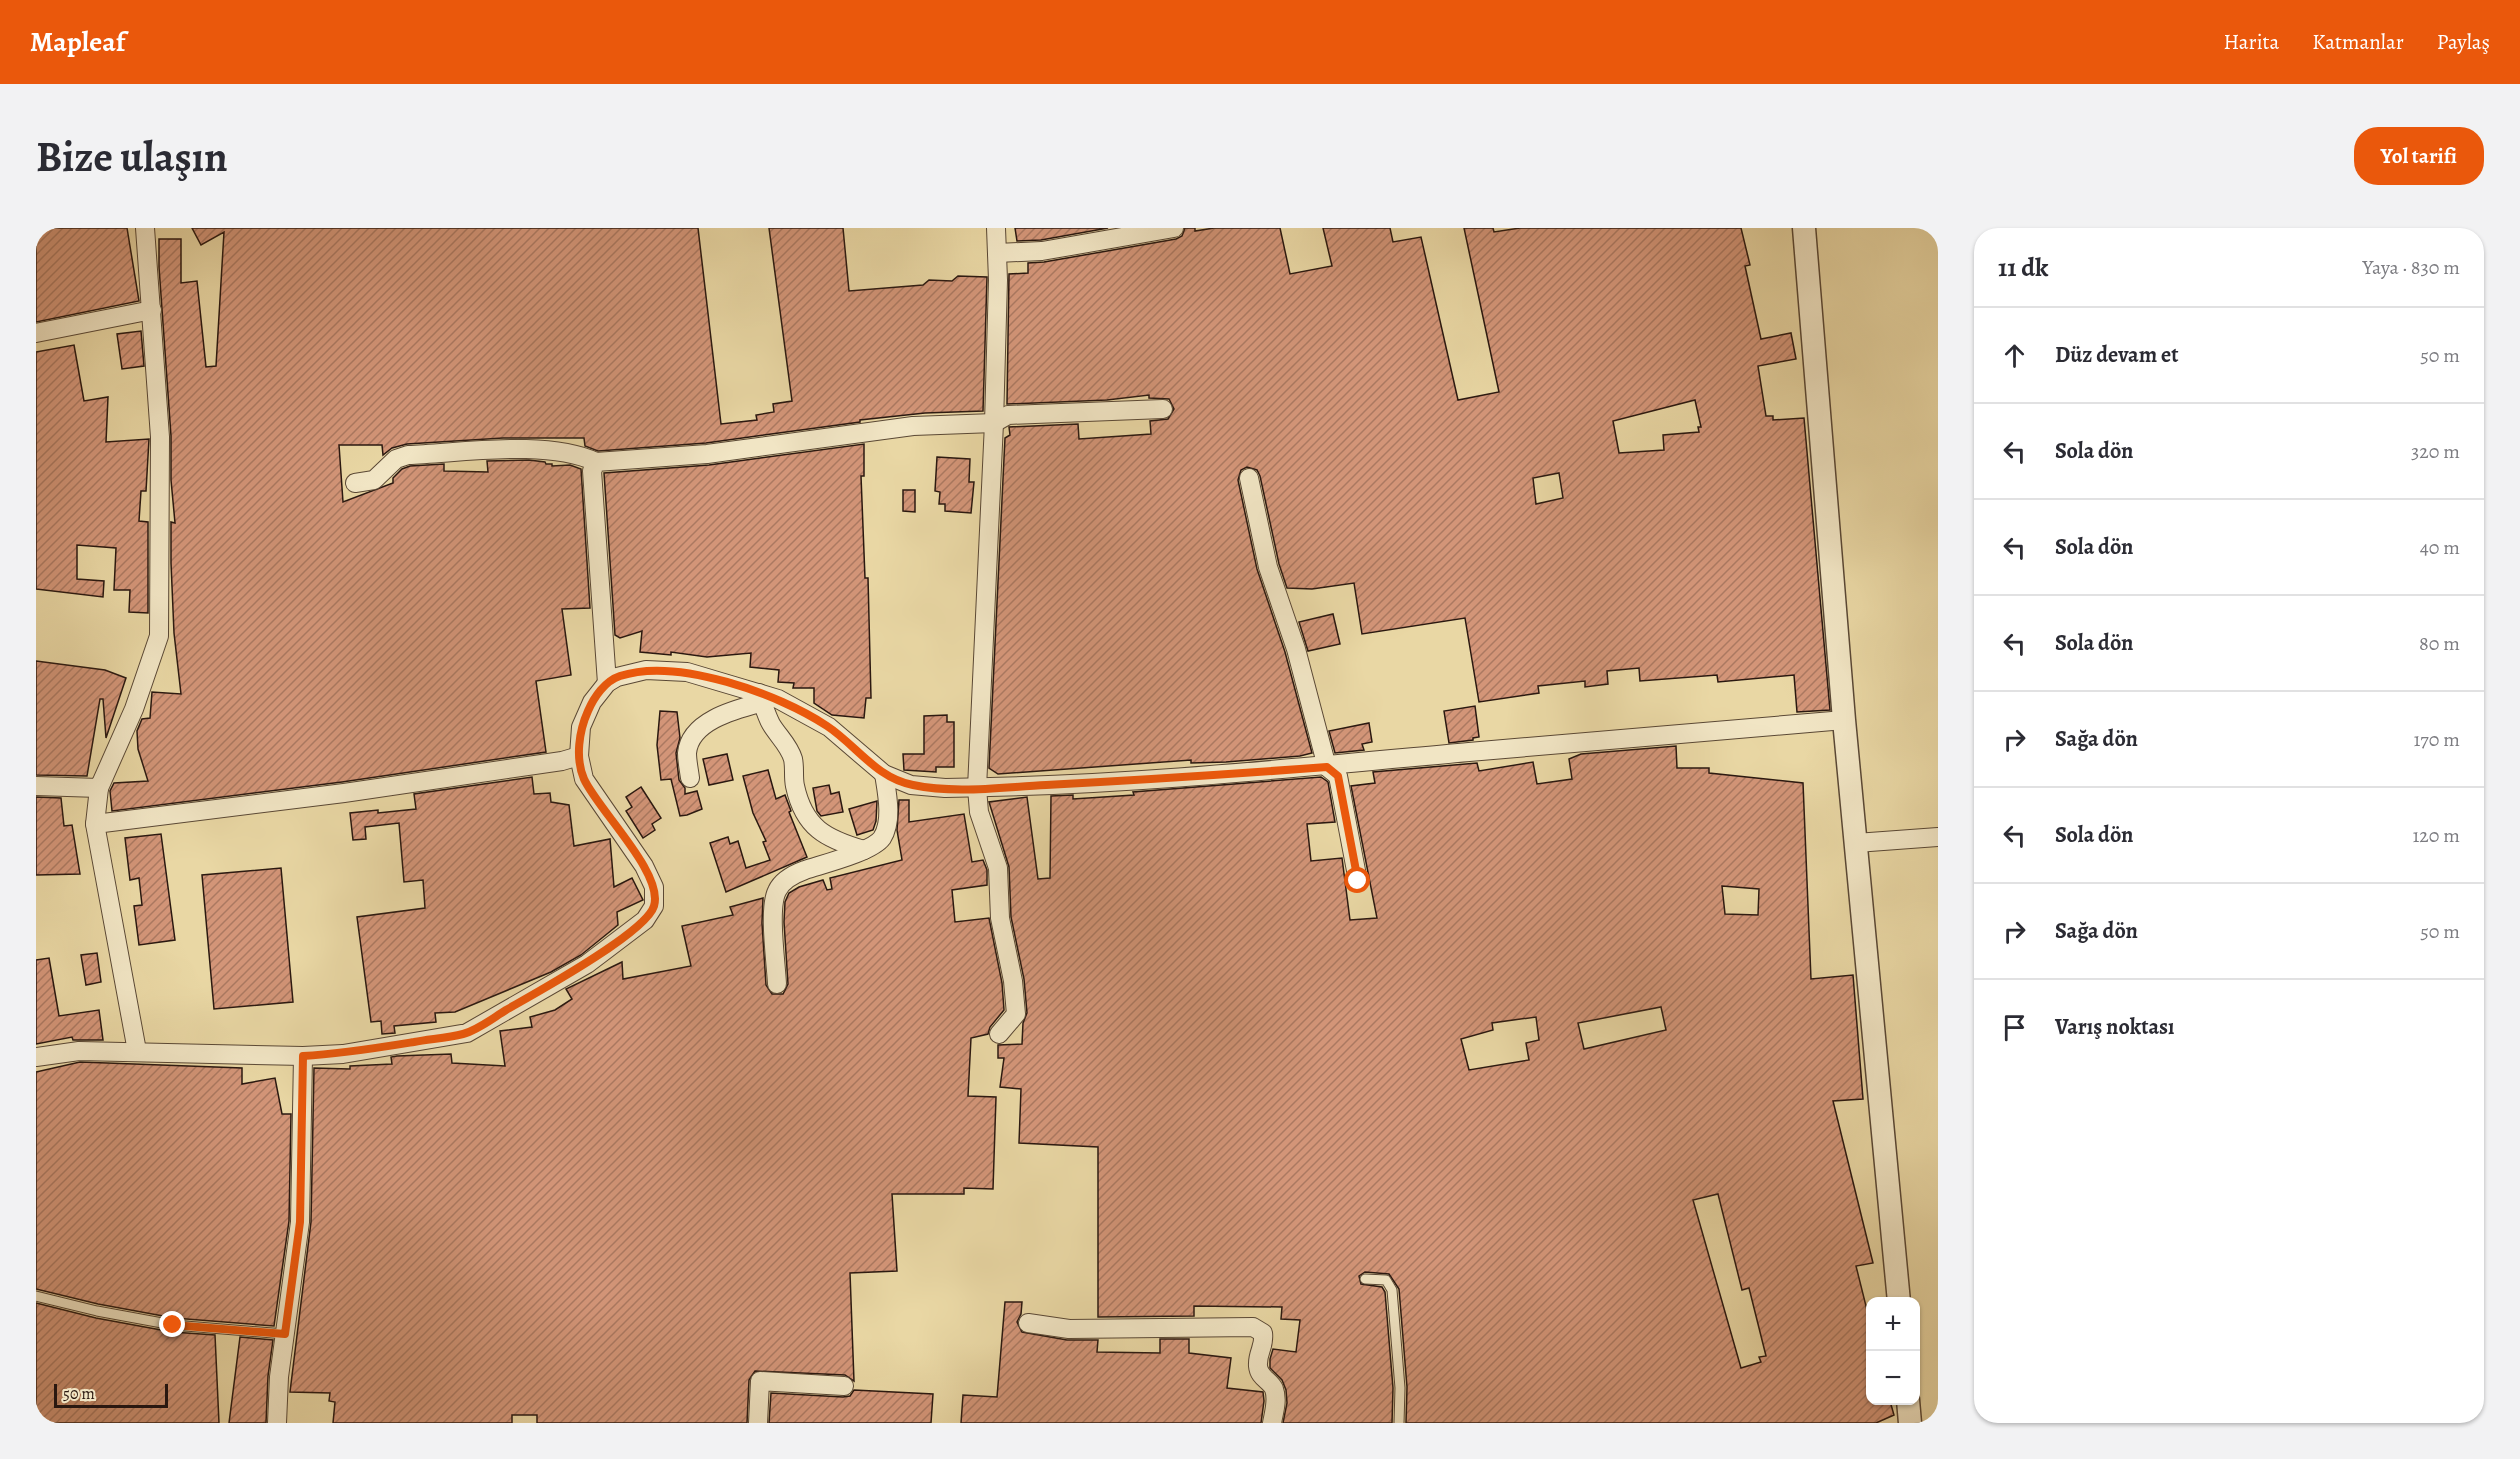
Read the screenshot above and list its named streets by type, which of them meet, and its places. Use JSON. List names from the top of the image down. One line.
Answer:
{"scale_bar":"50 m","page":{"header":"Mapleaf","nav":["Harita","Katmanlar","Paylaş"],"buttons":"Yol tarifi","title":"Bize ulaşın","heading":["11 dk","Yaya · 830 m"],"list":[["Düz devam et","50 m"],["Sola dön","320 m"],["Sola dön","40 m"],["Sola dön","80 m"],["Sağa dön","170 m"],["Sola dön","120 m"],["Sağa dön","50 m"],"Varış noktası"],"map_buttons":["+","−"],"scale":"50 m"}}
